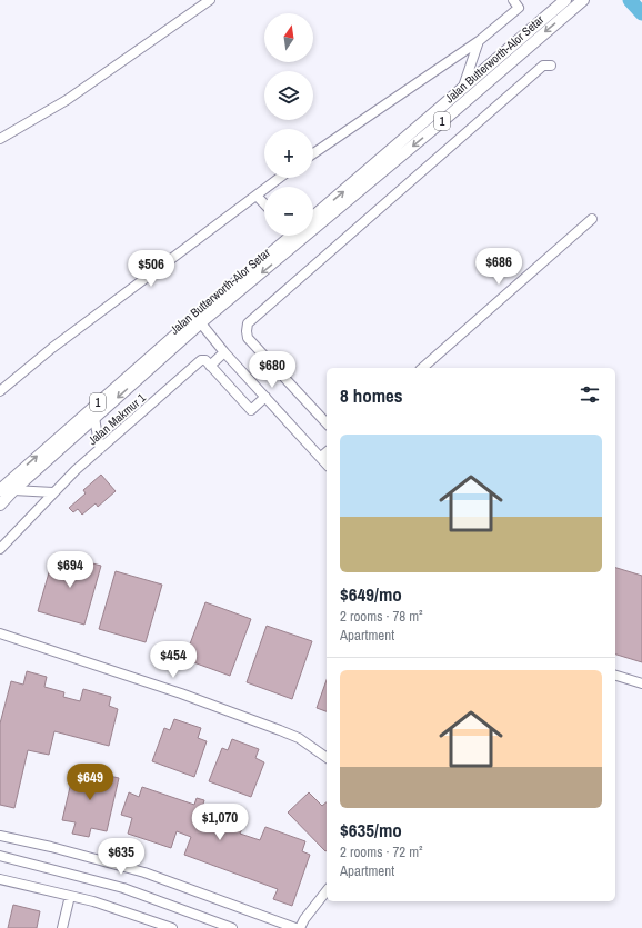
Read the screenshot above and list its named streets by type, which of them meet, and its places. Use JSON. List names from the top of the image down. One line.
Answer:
{"streets":{"main road":["Jalan Butterworth-Alor Setar","1"],"street":["Jalan Makmur 1"]},"north":"top","page":{"map_buttons":["+","−"],"price":["$686","$506","$680","$694","$454","$649","$1,070","$635"],"heading":"8 homes","list":[{"name":"$649/mo","note":"2 rooms · 78 m² · Apartment"},{"name":"$635/mo","note":"2 rooms · 72 m² · Apartment"}]}}
